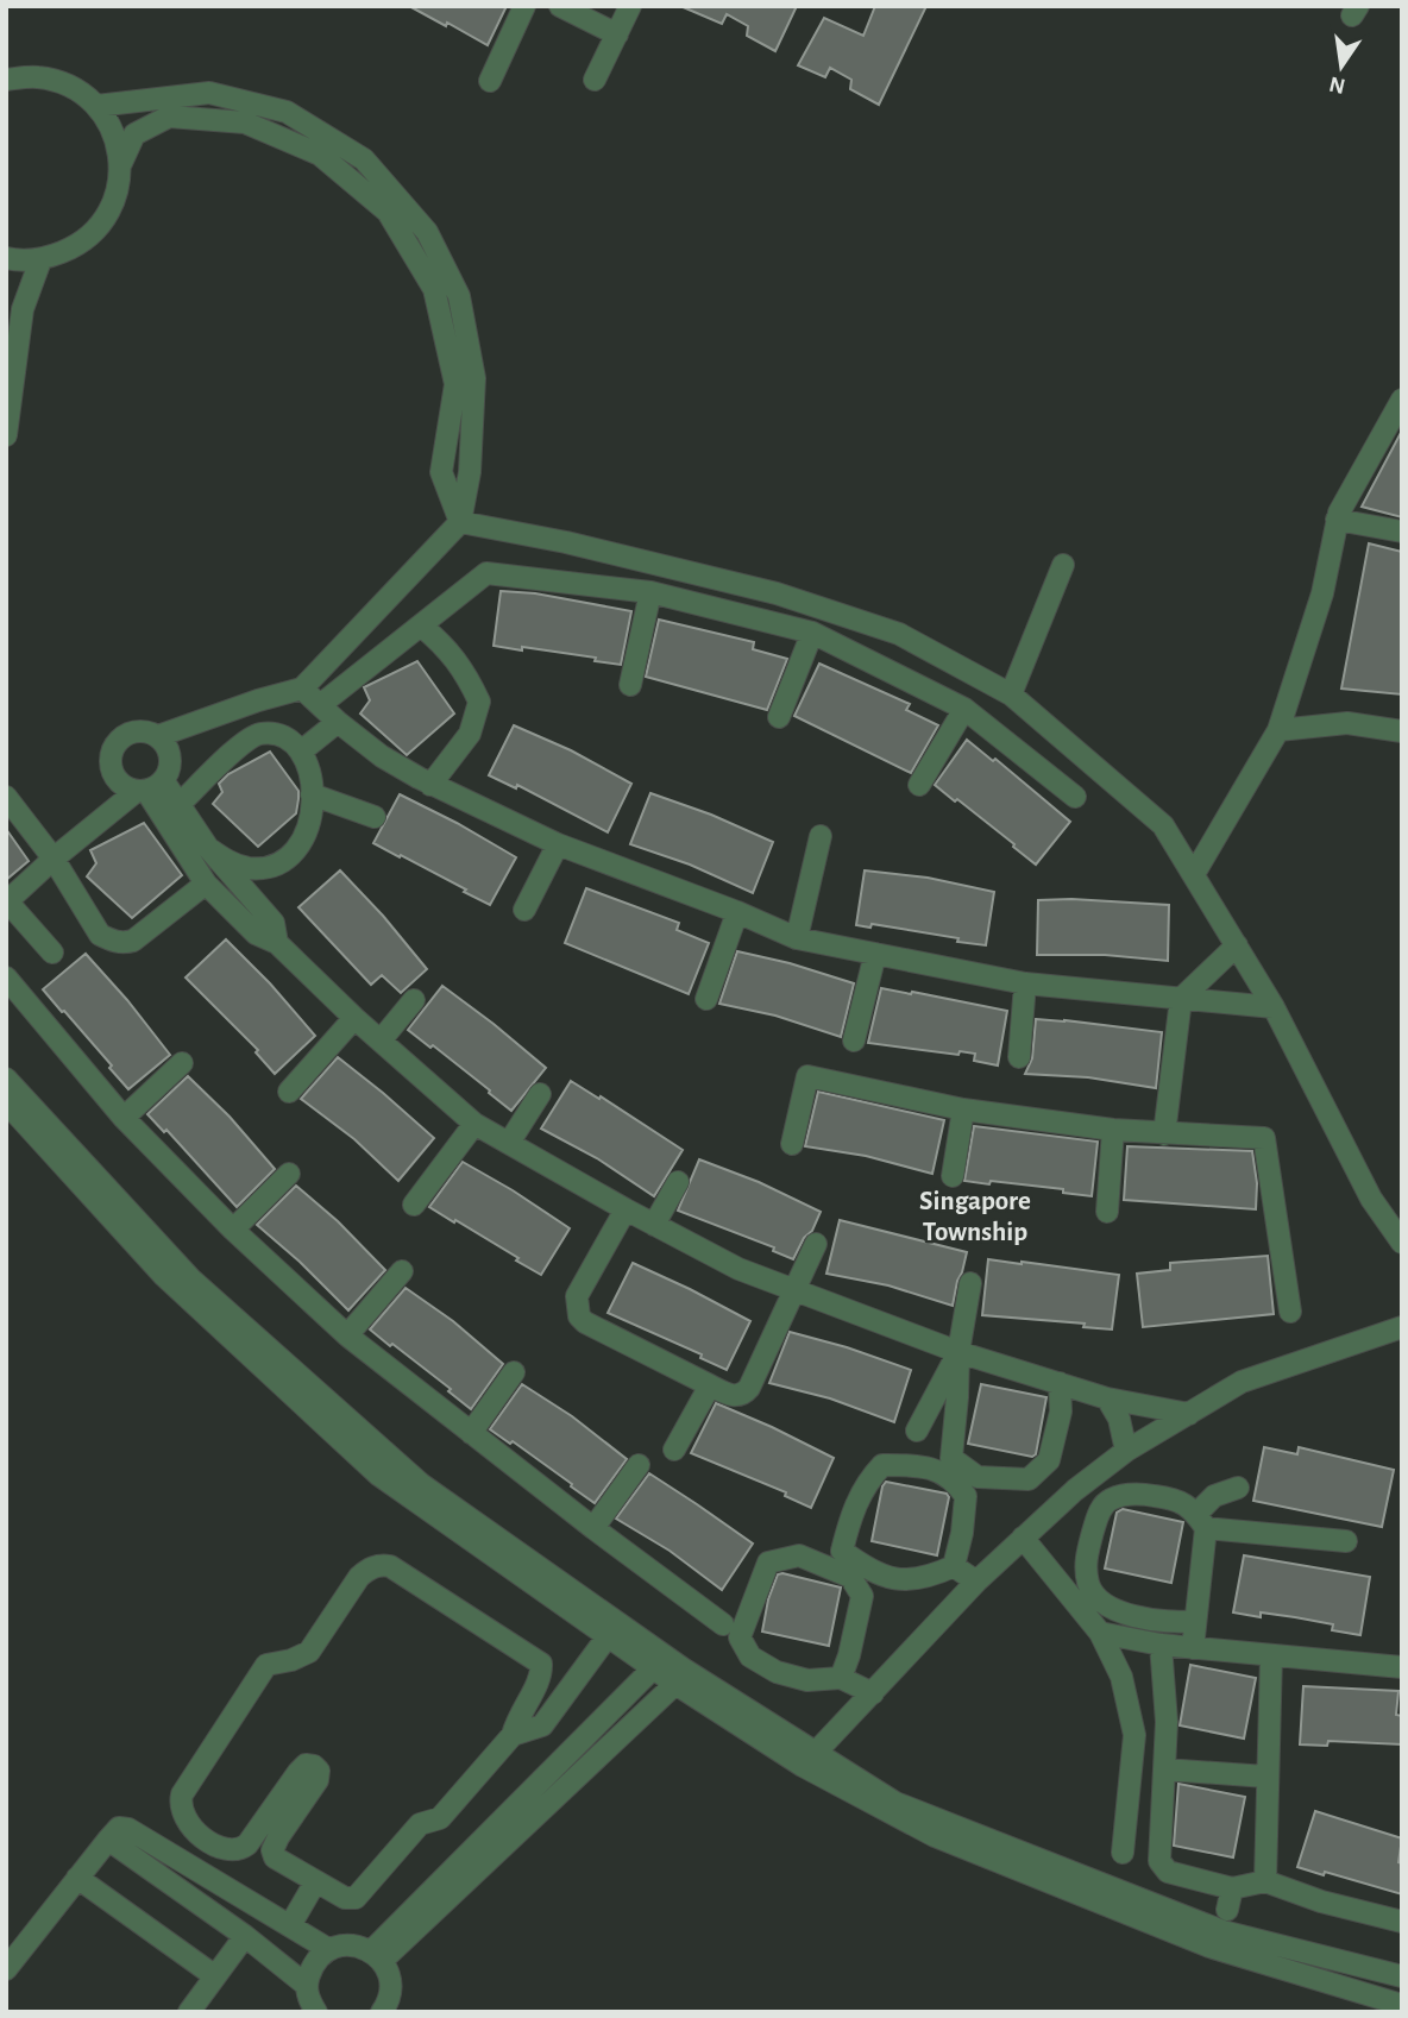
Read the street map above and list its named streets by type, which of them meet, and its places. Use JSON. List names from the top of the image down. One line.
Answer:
{"districts":["Singapore Township"],"north":"bottom"}
